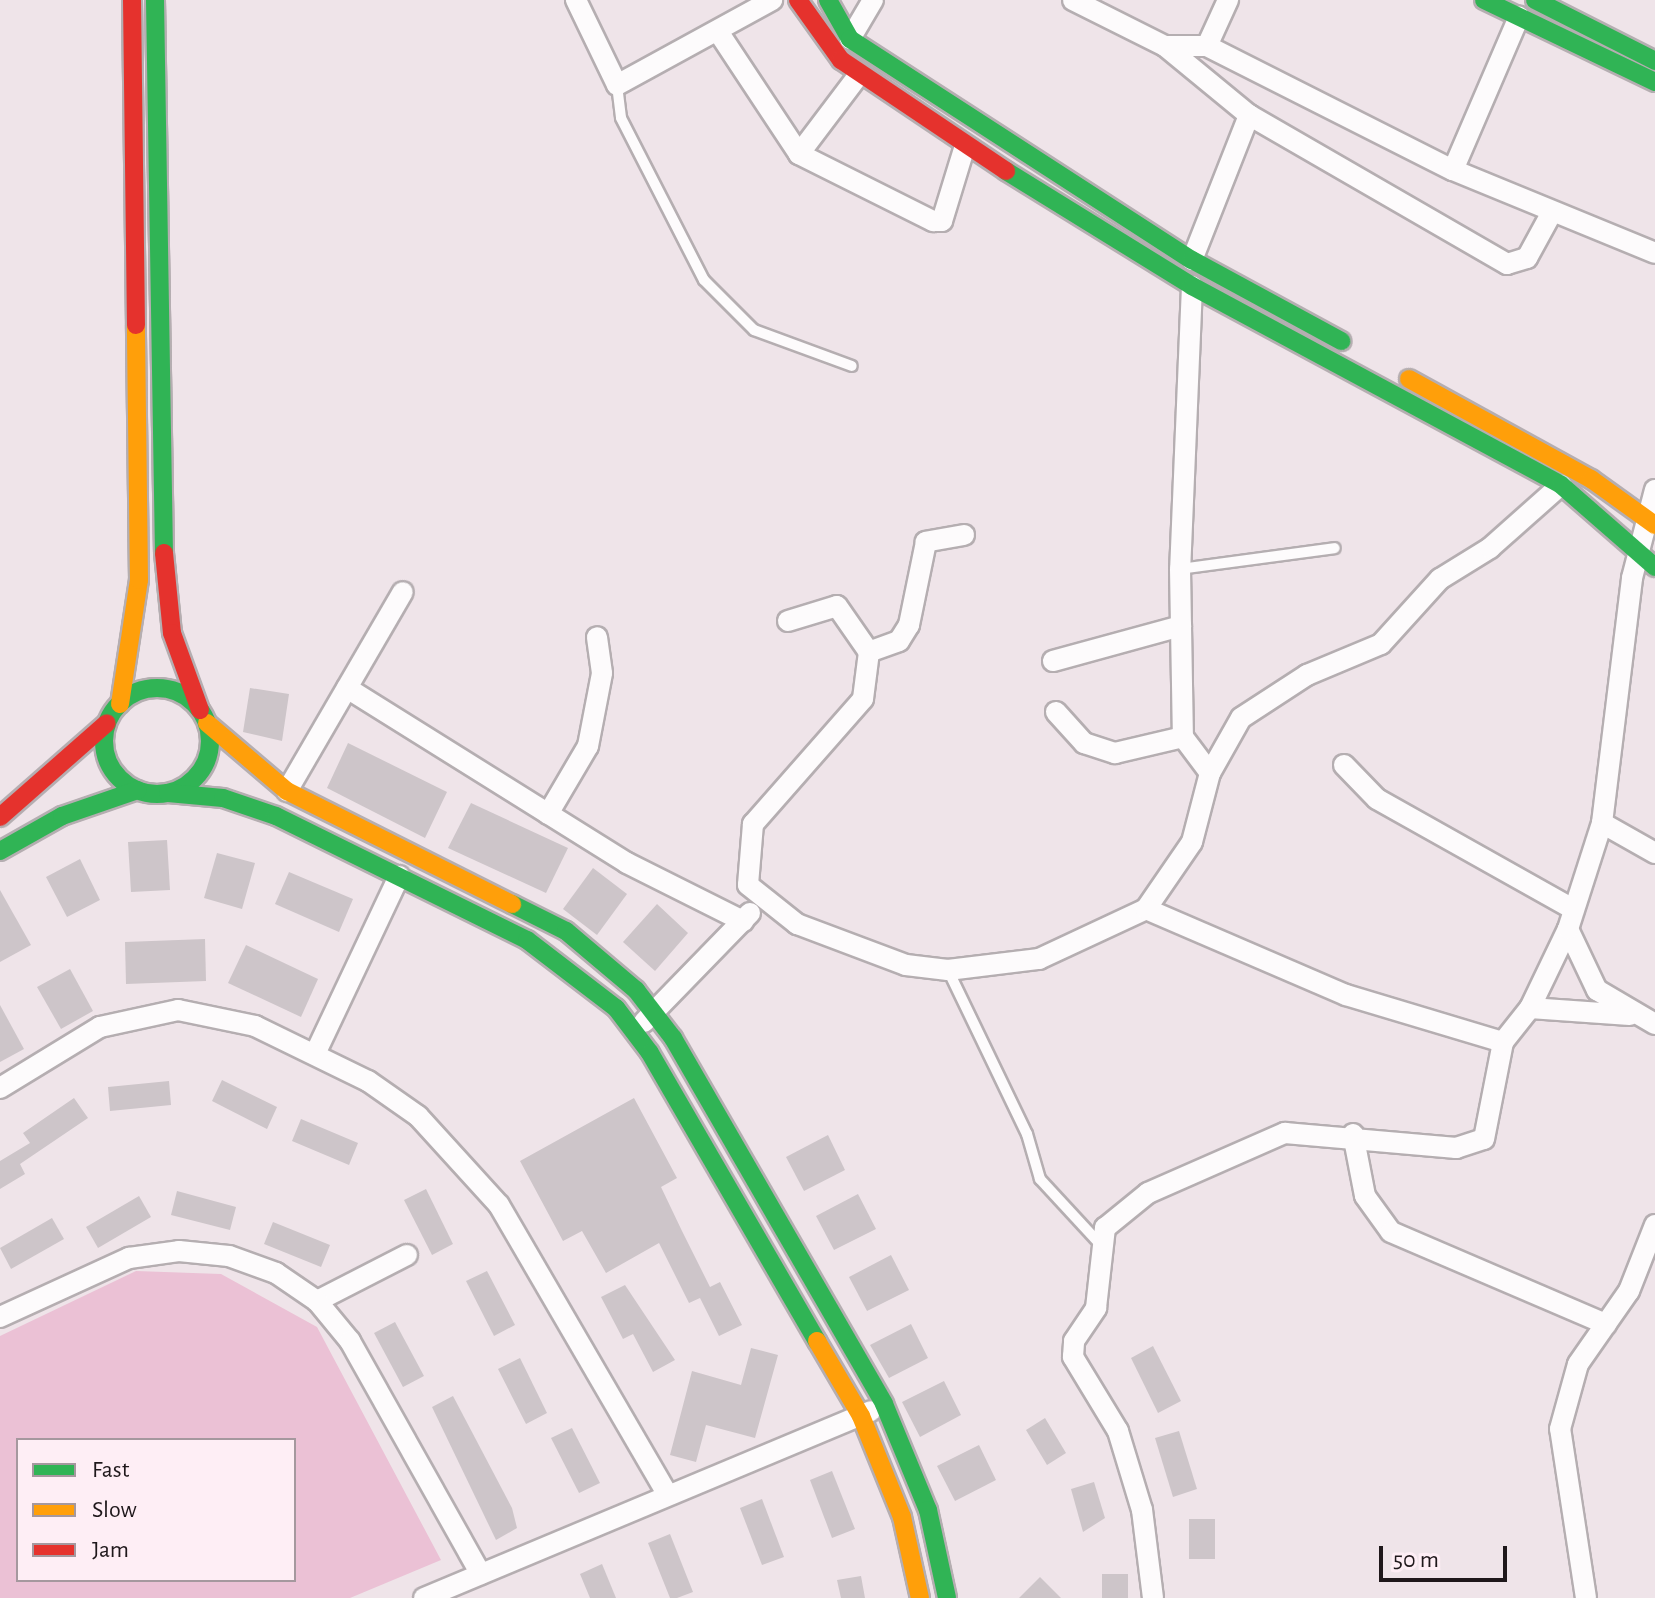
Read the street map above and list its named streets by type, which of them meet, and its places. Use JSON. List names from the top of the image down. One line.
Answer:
{"legend":["Fast","Slow","Jam"],"scale_bar":"50 m"}
